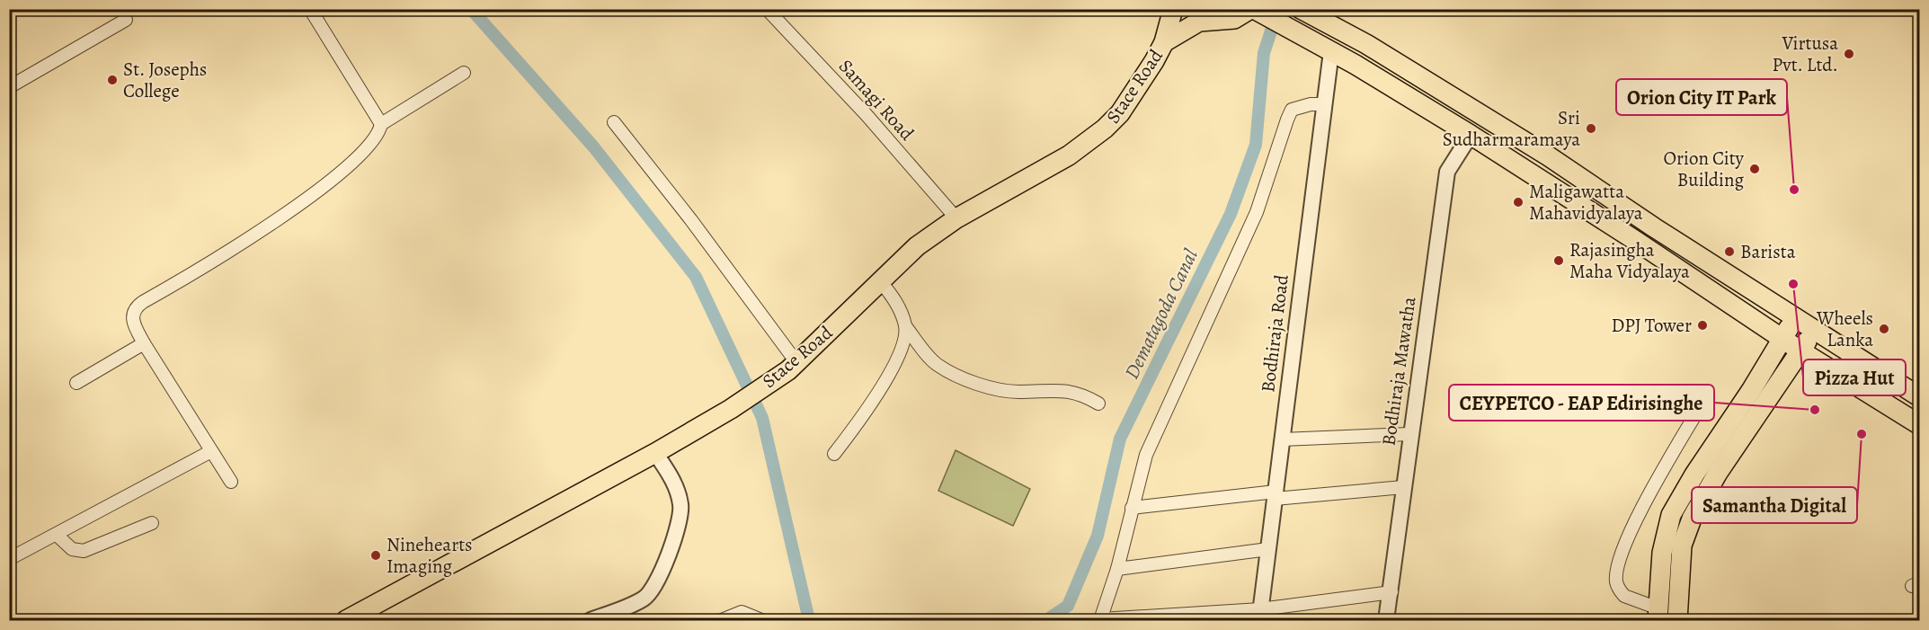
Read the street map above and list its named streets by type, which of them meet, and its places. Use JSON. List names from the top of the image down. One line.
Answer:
{"streets":{"main road":["Stace Road"],"street":["Samagi Road","Bodhiraja Road","Bodhiraja Mawatha"]},"crossings":[["Stace Road","Samagi Road"]],"water":["Dematagoda Canal"],"places":["Virtusa Pvt. Ltd.","St. Josephs College","Sri Sudharmaramaya","Orion City Building","Orion City IT Park","Maligawatta Mahavidyalaya","Barista","Rajasingha Maha Vidyalaya","Pizza Hut","DPJ Tower","Wheels Lanka","CEYPETCO - EAP Edirisinghe","Samantha Digital","Ninehearts Imaging"]}
